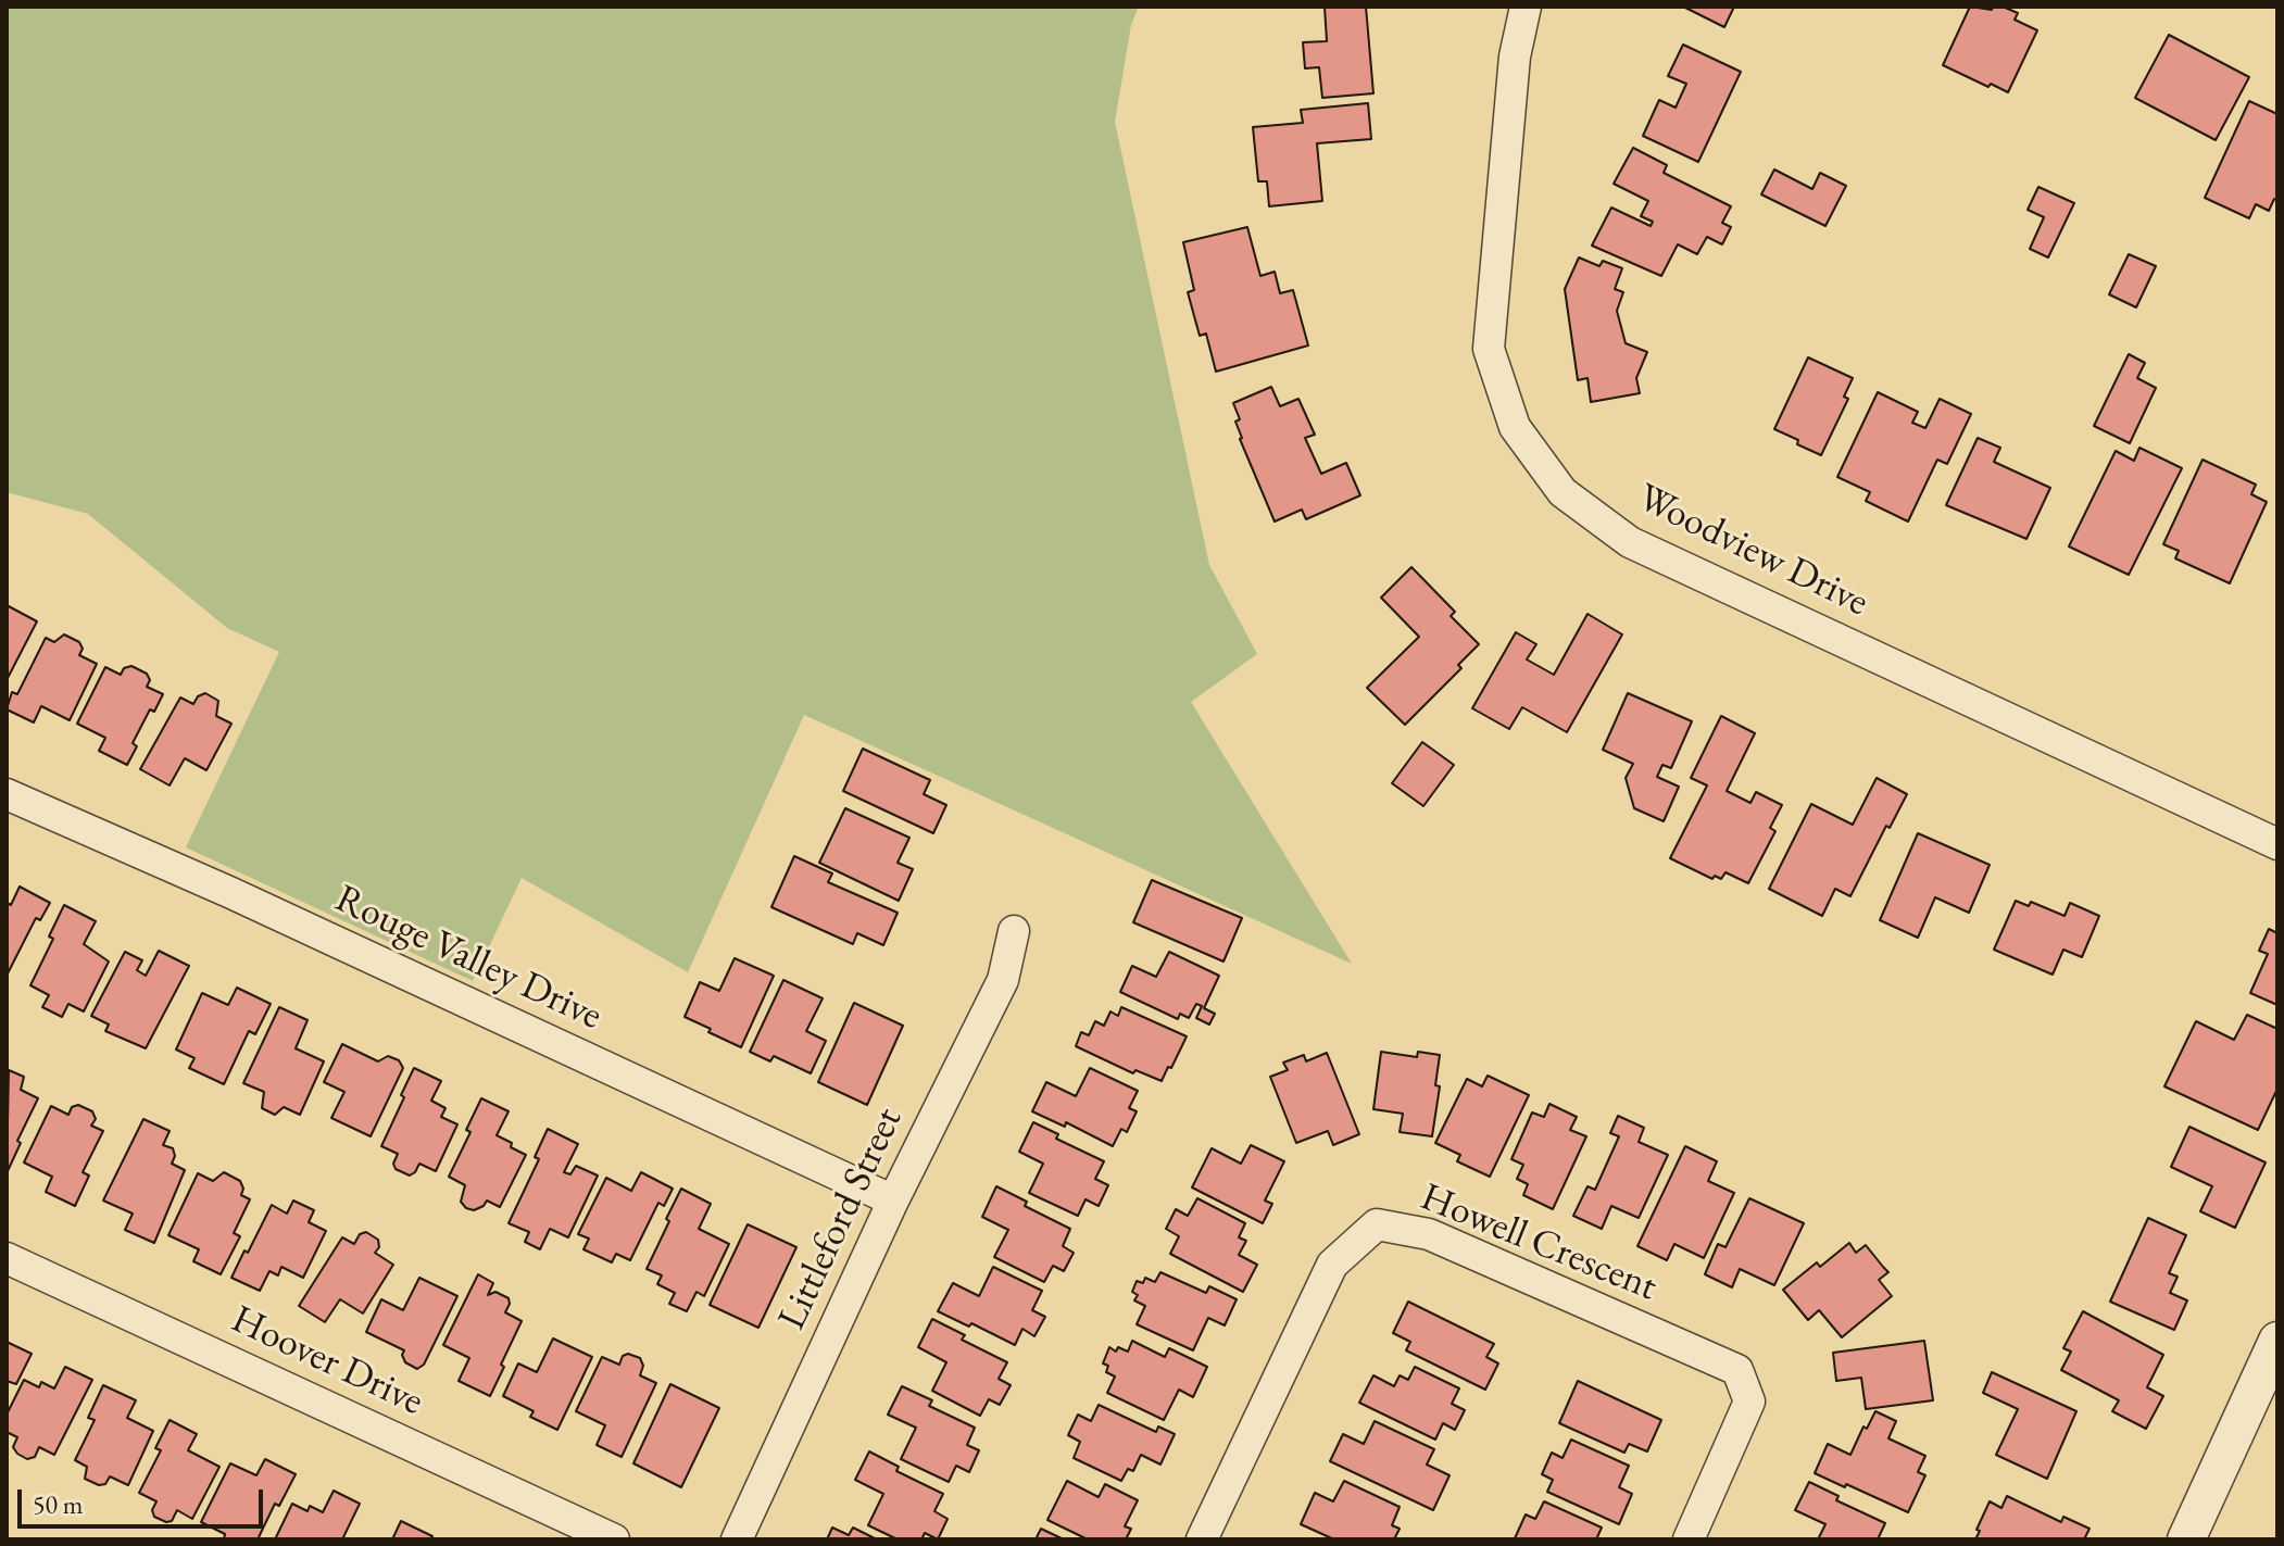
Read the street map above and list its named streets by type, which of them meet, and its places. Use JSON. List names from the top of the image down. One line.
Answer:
{"streets":{"street":["Woodview Drive","Rouge Valley Drive","Littleford Street","Howell Crescent","Hoover Drive"]},"crossings":[["Rouge Valley Drive","Littleford Street"]],"scale_bar":"50 m"}
